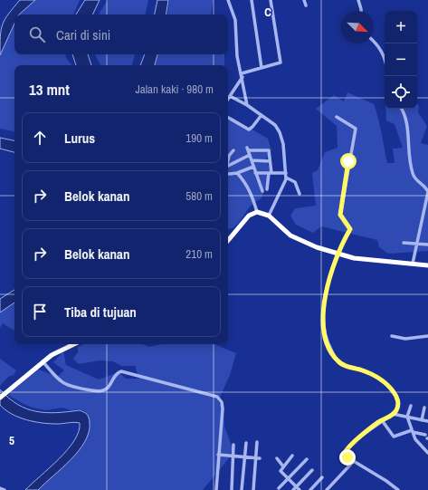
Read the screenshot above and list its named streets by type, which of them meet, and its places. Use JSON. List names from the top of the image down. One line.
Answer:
{"north":"bottom right","page":{"map_buttons":["+","−"],"search":"Cari di sini","heading":["13 mnt","Jalan kaki · 980 m"],"list":[["Lurus","190 m"],["Belok kanan","580 m"],["Belok kanan","210 m"],"Tiba di tujuan"]},"grid":{"columns":["C"],"rows":["5"]}}
